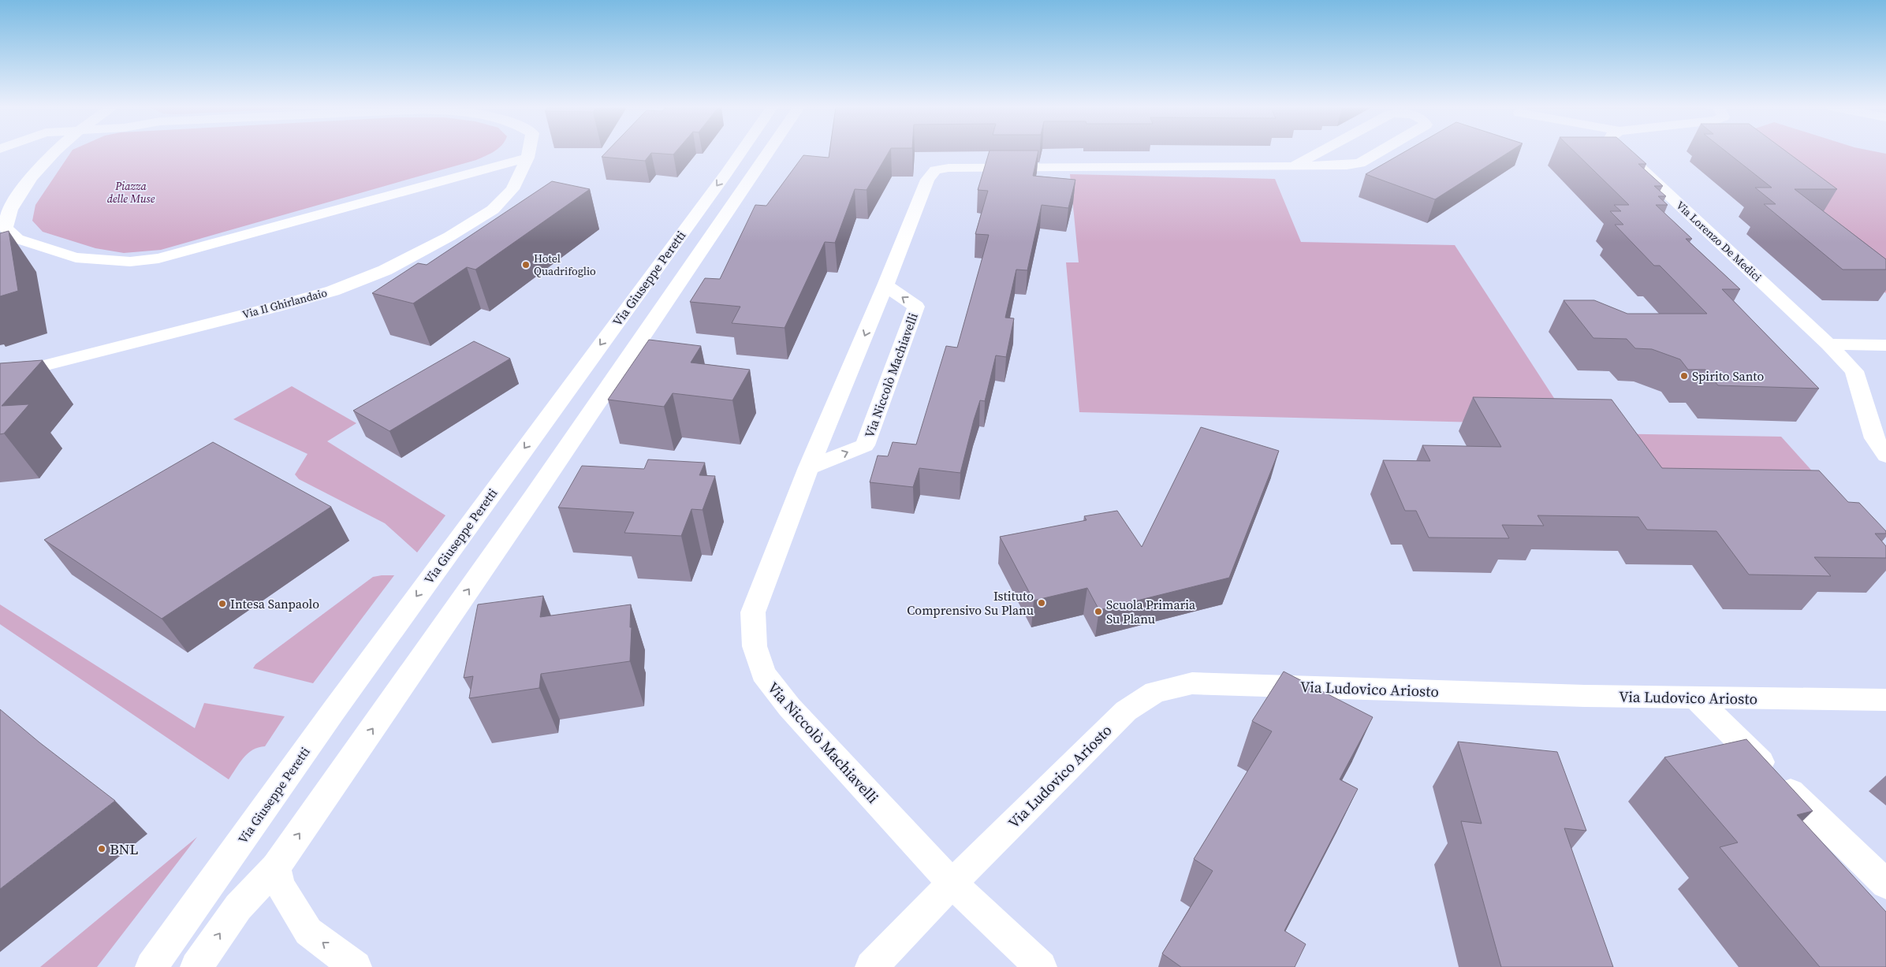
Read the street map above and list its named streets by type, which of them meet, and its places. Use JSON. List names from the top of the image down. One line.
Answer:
{"streets":{"street":["Via Lorenzo De Medici","Via Giuseppe Peretti","Via Il Ghirlandaio","Via Niccolò Machiavelli","Via Ludovico Ariosto"]},"crossings":[["Via Niccolò Machiavelli","Via Ludovico Ariosto"]],"parks":["Piazza delle Muse"],"places":["Hotel Quadrifoglio","Spirito Santo","Istituto Comprensivo Su Planu","Intesa Sanpaolo","Scuola Primaria Su Planu","BNL"]}
